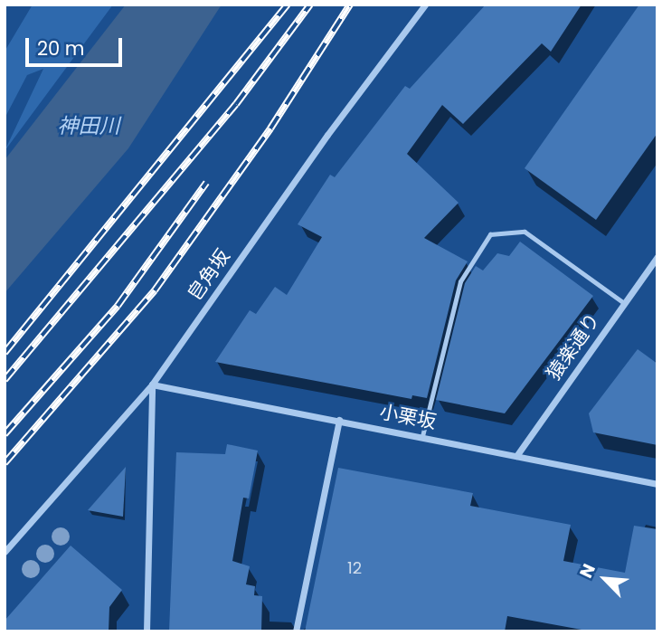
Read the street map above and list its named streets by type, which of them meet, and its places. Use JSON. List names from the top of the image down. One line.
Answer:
{"streets":{"street":["皀角坂","猿楽通り","小栗坂"]},"crossings":[["皀角坂","小栗坂"],["猿楽通り","小栗坂"]],"water":["神田川"],"house_numbers":["12"],"scale_bar":"20 m","north":"top left"}
